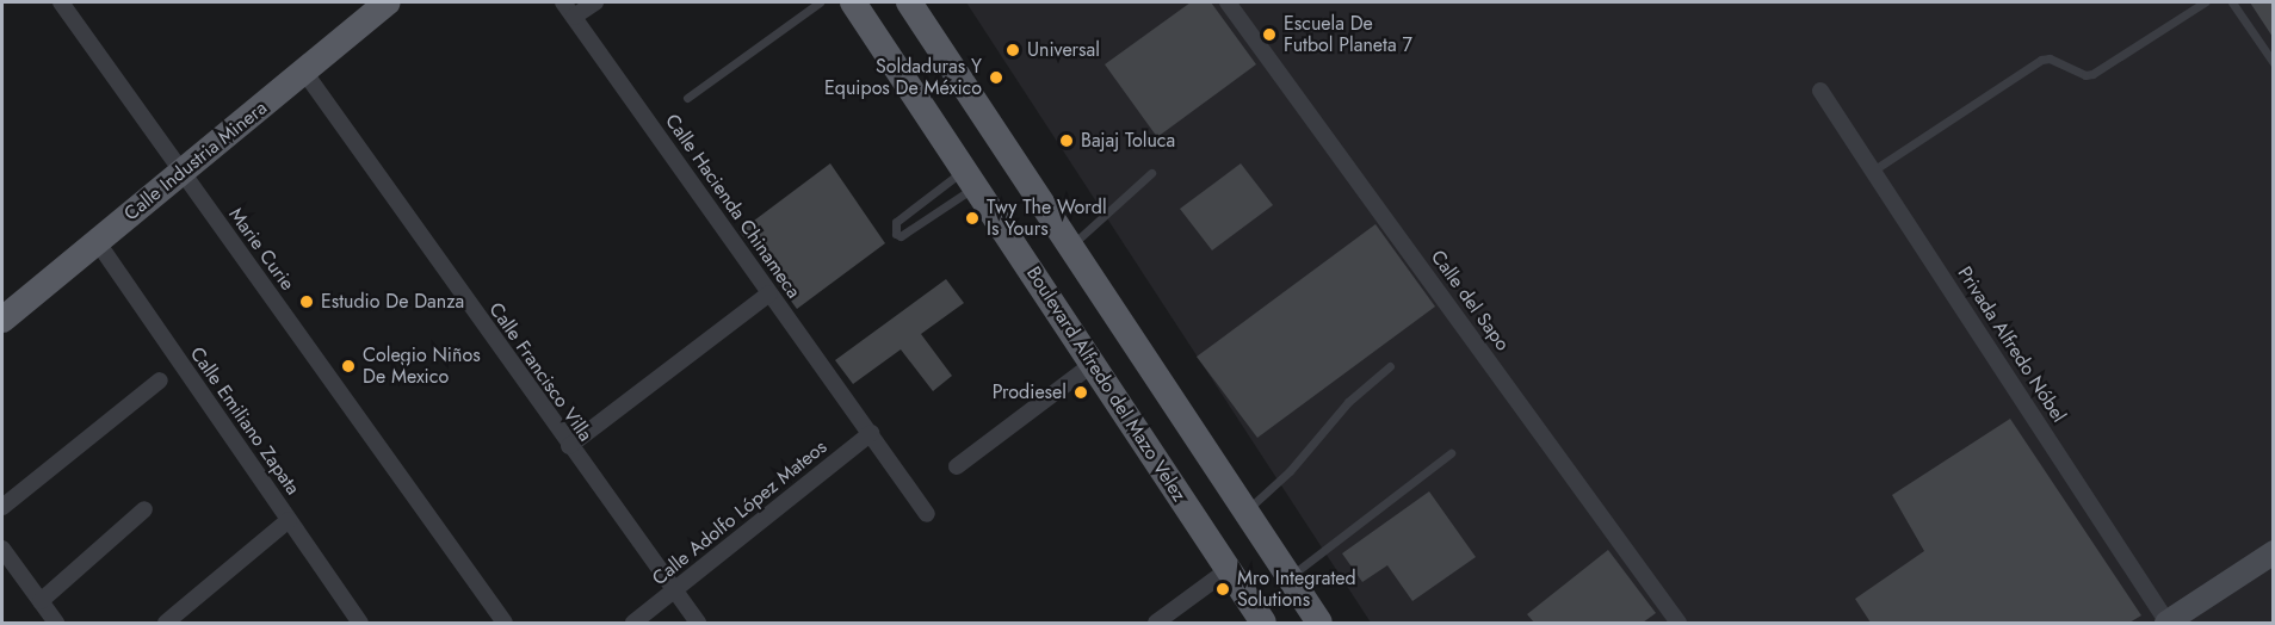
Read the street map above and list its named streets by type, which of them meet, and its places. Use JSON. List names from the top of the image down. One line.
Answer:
{"streets":{"main road":["Calle Industria Minera","Boulevard Alfredo del Mazo Velez"],"street":["Calle Hacienda Chinameca","Marie Curie","Calle del Sapo","Privada Alfredo Nóbel","Calle Francisco Villa","Calle Emiliano Zapata","Calle Adolfo López Mateos"]},"crossings":[["Calle Industria Minera","Marie Curie"],["Calle Industria Minera","Calle Francisco Villa"],["Calle Industria Minera","Calle Emiliano Zapata"],["Calle Hacienda Chinameca","Calle Adolfo López Mateos"],["Calle Francisco Villa","Calle Adolfo López Mateos"]],"places":["Escuela De Futbol Planeta 7","Universal","Soldaduras Y Equipos De México","Bajaj Toluca","Twy The Wordl Is Yours","Estudio De Danza","Colegio Niños De Mexico","Prodiesel","Mro Integrated Solutions"]}
